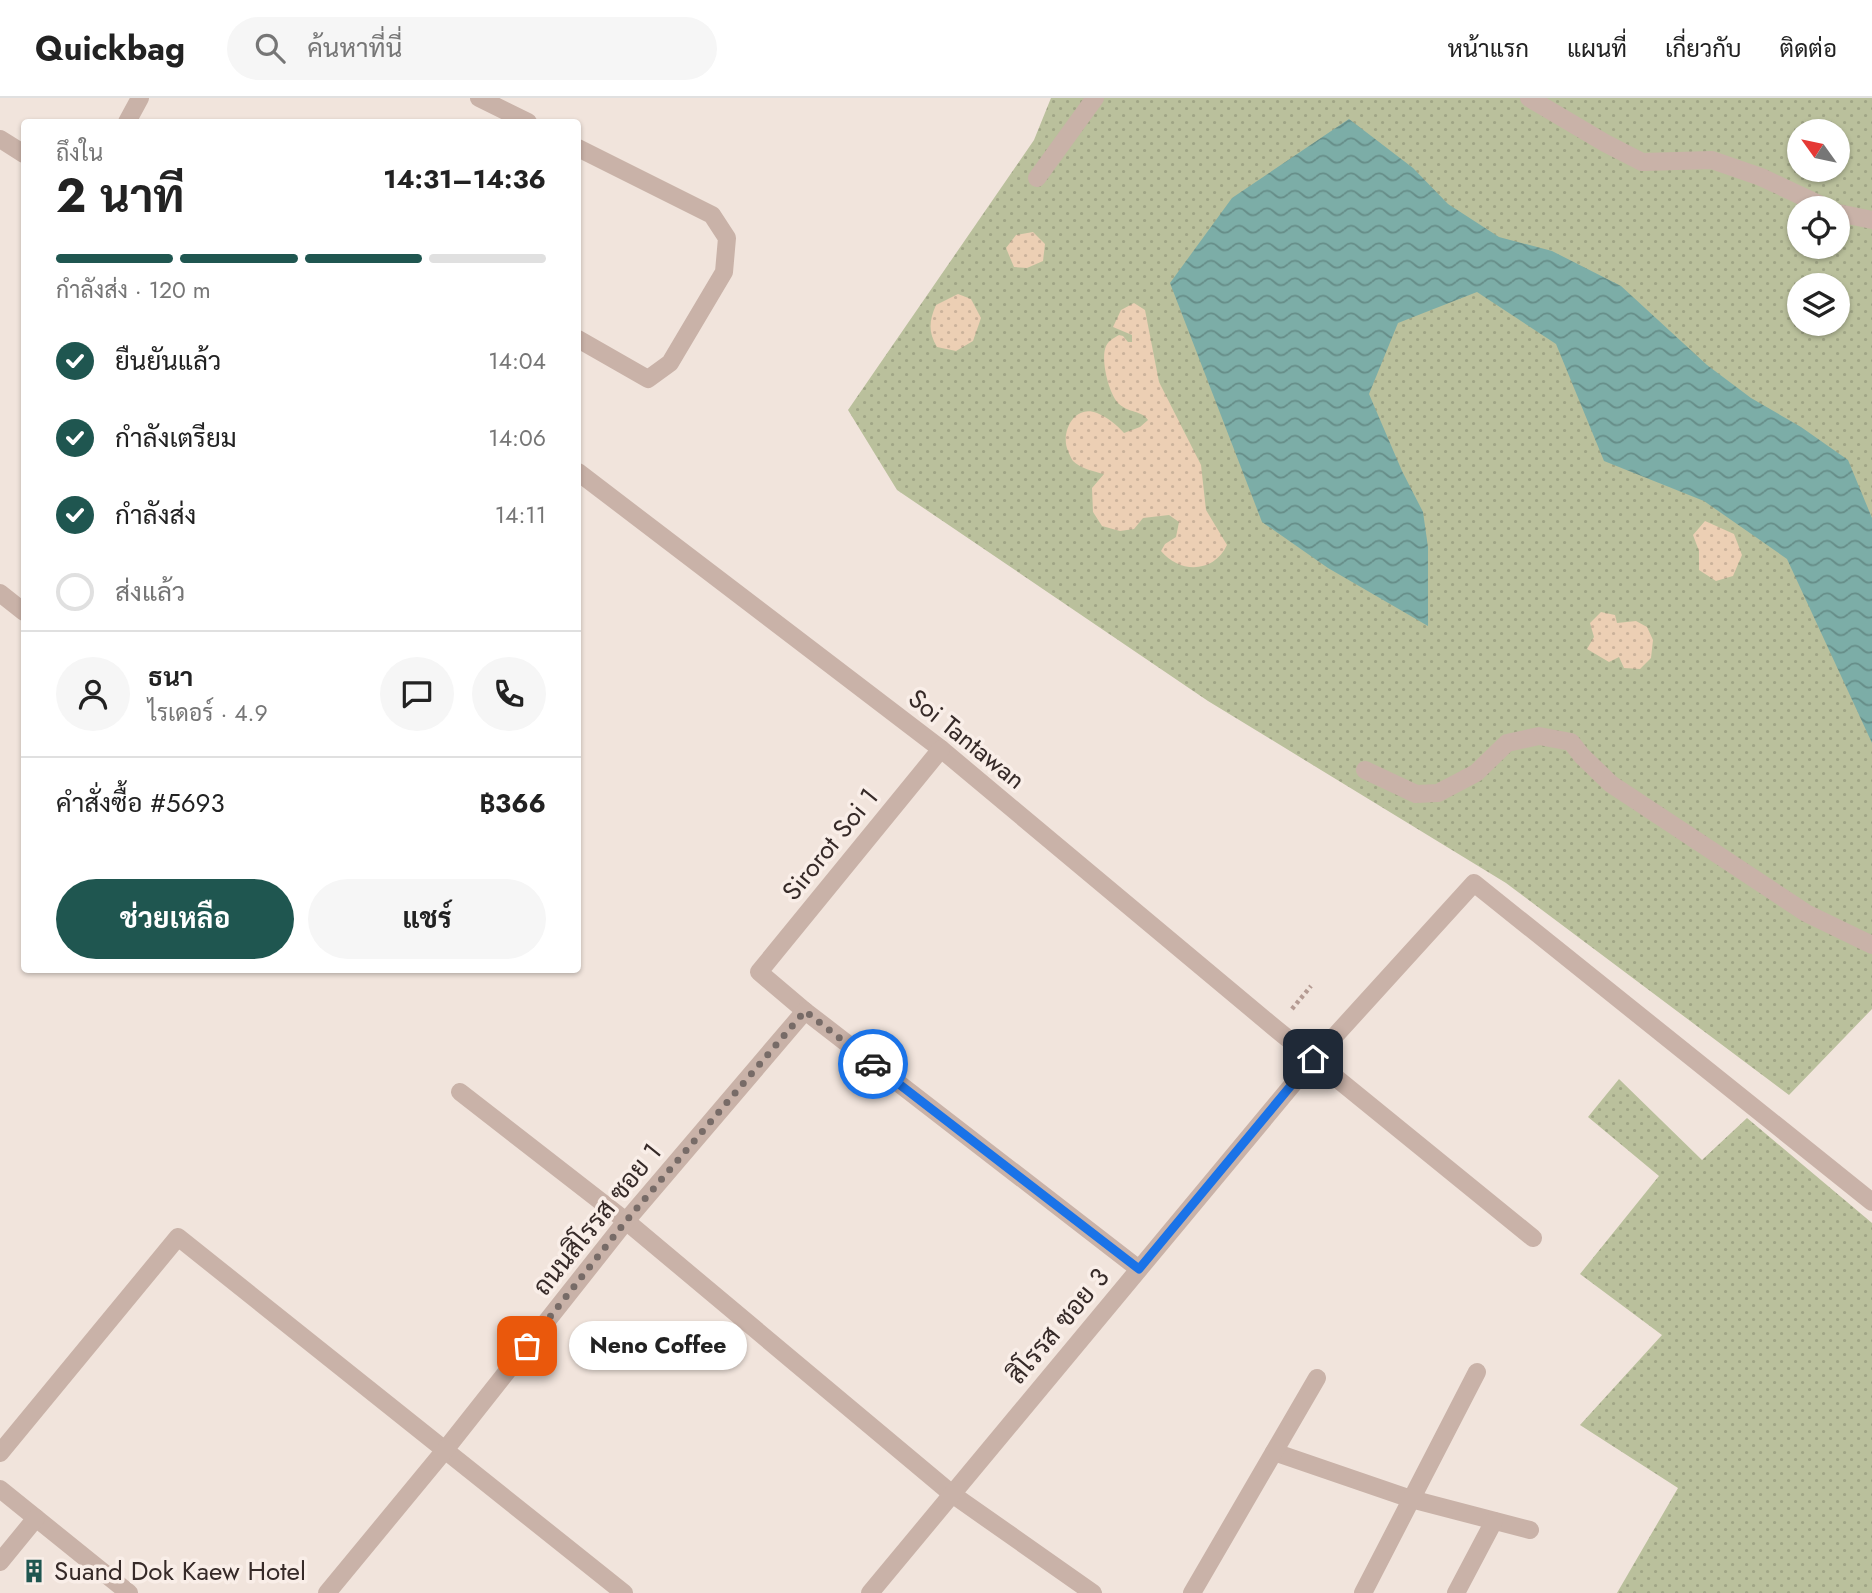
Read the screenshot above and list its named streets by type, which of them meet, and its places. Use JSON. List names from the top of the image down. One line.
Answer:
{"streets":{"street":["Soi Tantawan","Sirorot Soi 1","ถนนสิโรรส ซอย 1","สิโรรส ซอย 3"]},"crossings":[["Soi Tantawan","Sirorot Soi 1"],["Soi Tantawan","สิโรรส ซอย 3"],["Sirorot Soi 1","ถนนสิโรรส ซอย 1"]],"places":{"other":["Neno Coffee"],"building":["Suand Dok Kaew Hotel"]},"north":"top left","page":{"header":"Quickbag","search":"ค้นหาที่นี่","nav":["หน้าแรก","แผนที่","เกี่ยวกับ","ติดต่อ"],"heading":["2 นาที","ถึงใน","14:31–14:36"],"panel":["ธนา","ไรเดอร์ · 4.9","คำสั่งซื้อ #5693","฿366"],"bar":"กำลังส่ง · 120 m","list":[["ยืนยันแล้ว","14:04"],["กำลังเตรียม","14:06"],["กำลังส่ง","14:11"],"ส่งแล้ว"],"buttons":["ช่วยเหลือ","แชร์"],"bubble":"Neno Coffee"}}
